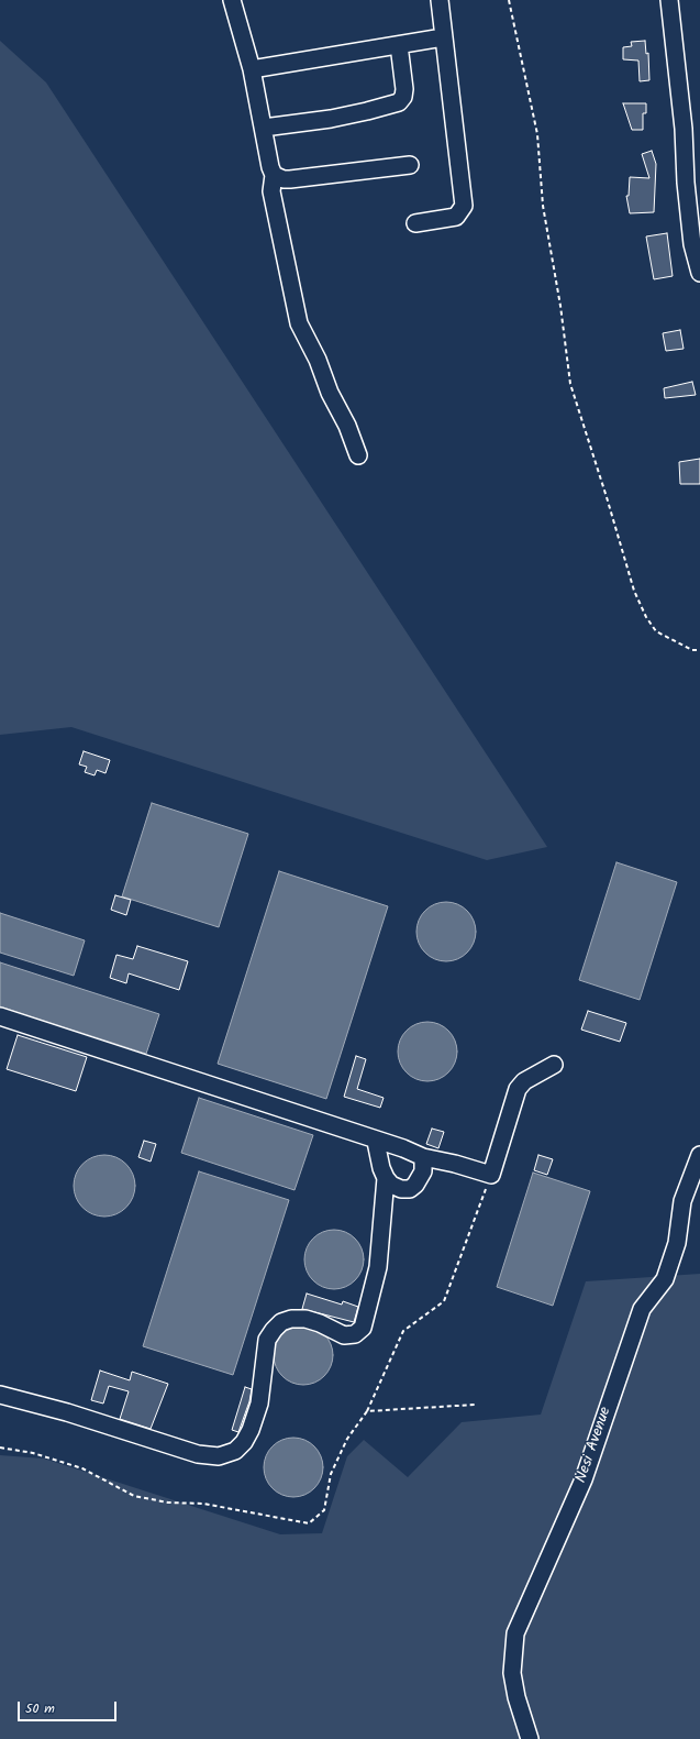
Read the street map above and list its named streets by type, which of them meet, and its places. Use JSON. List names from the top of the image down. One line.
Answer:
{"streets":{"street":["Nesi Avenue"]},"scale_bar":"50 m"}
